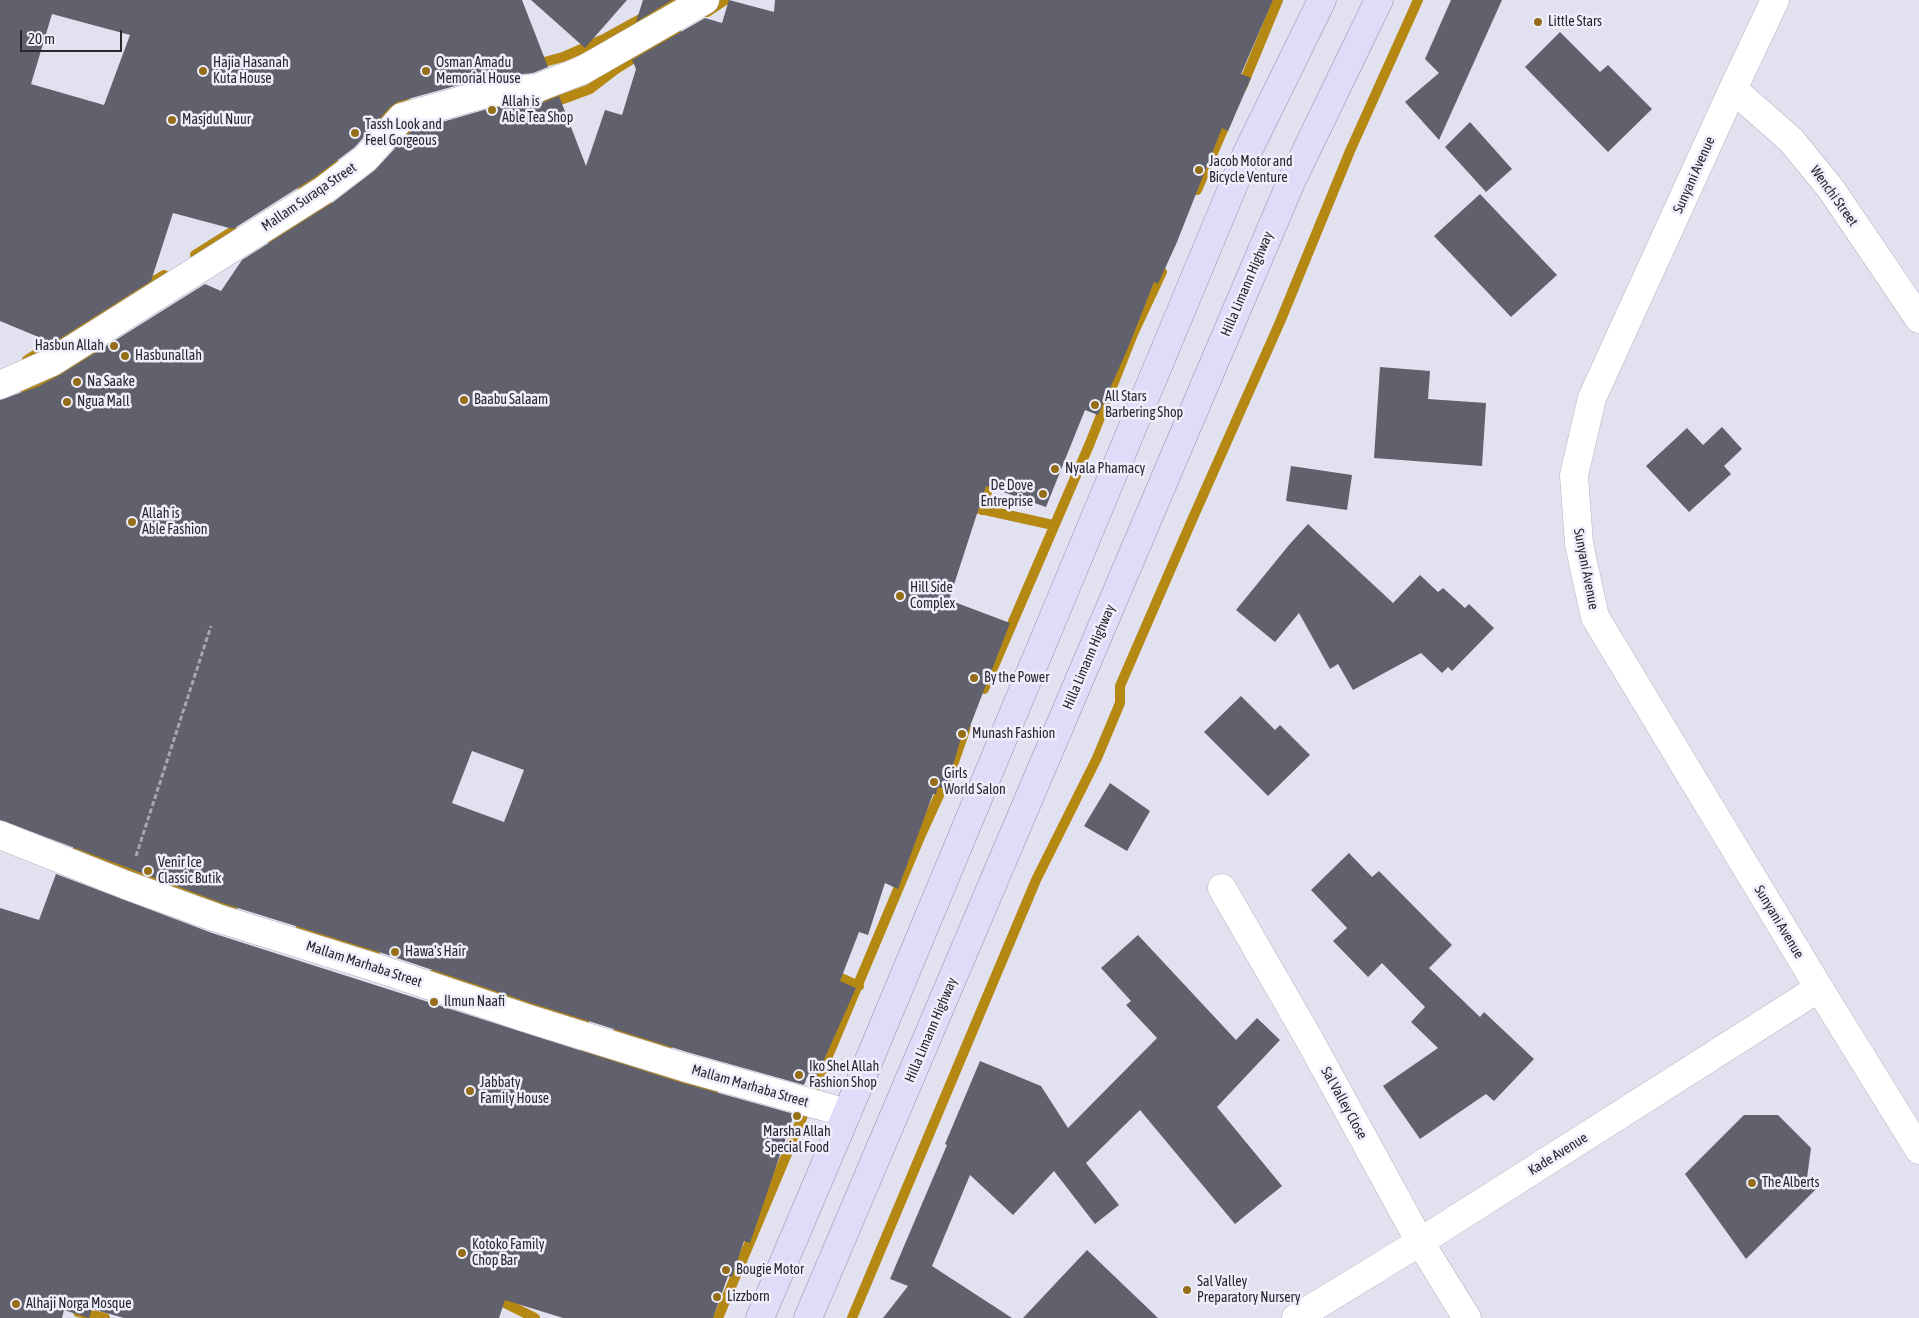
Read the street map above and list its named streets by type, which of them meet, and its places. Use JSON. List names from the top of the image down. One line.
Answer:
{"streets":{"main road":["Hilla Limann Highway"],"street":["Sunyani Avenue","Wenchi Street","Mallam Suraqa Street","Mallam Marhaba Street","Sal Valley Close","Kade Avenue"]},"crossings":[["Sunyani Avenue","Wenchi Street"],["Sunyani Avenue","Kade Avenue"],["Sal Valley Close","Kade Avenue"]],"places":["Little Stars","Hajia Hasanah Kuta House","Osman Amadu Memorial House","Allah is Able Tea Shop","Masjdul Nuur","Tassh Look and Feel Gorgeous","Jacob Motor and Bicycle Venture","Hasbun Allah","Hasbunallah","Na Saake","Baabu Salaam","Ngua Mall","All Stars Barbering Shop","Nyala Phamacy","De Dove Entreprise","Allah is Able Fashion","Hill Side Complex","By the Power","Munash Fashion","Girls World Salon","Venir Ice Classic Butik","Hawa's Hair","Ilmun Naafi","Iko Shel Allah Fashion Shop","Jabbaty Family House","Marsha Allah Special Food","The Alberts","Kotoko Family Chop Bar","Bougie Motor","Sal Valley Preparatory Nursery","Lizzborn","Alhaji Norga Mosque"],"scale_bar":"20 m"}
